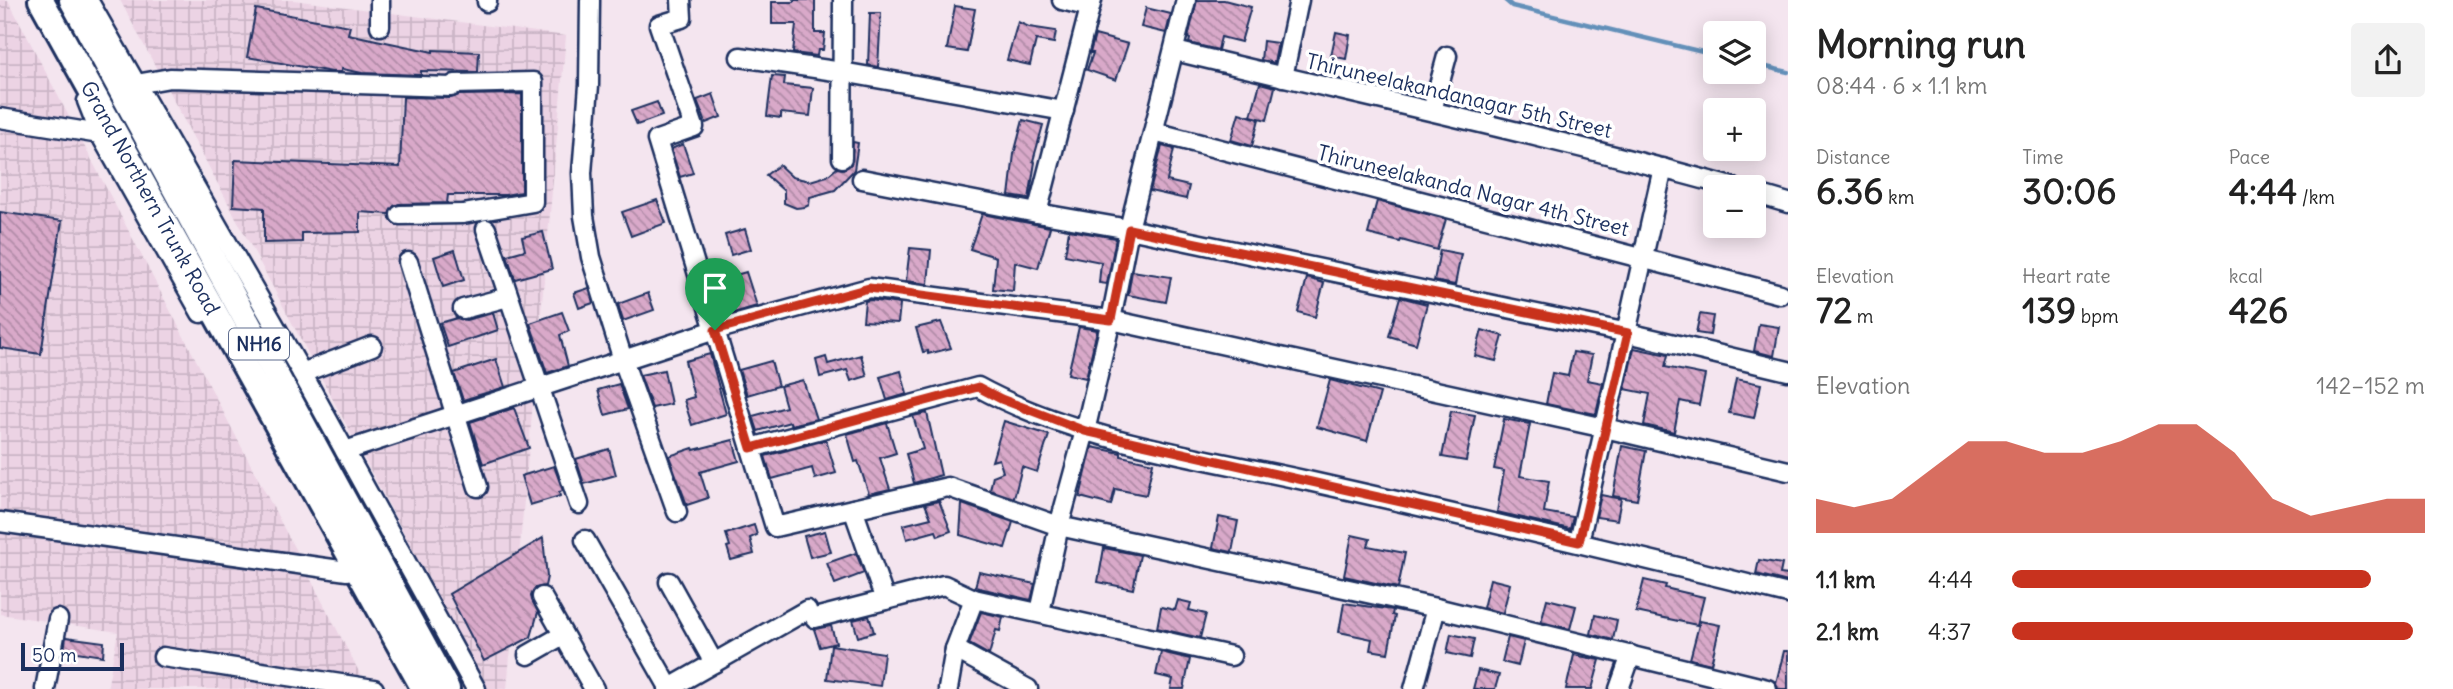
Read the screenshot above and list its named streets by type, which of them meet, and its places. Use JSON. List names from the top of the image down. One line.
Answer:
{"streets":{"highway":["Grand Northern Trunk Road","NH16"],"street":["Thiruneelakandanagar 5th Street","Thiruneelakanda Nagar 4th Street"]},"scale_bar":"50 m","page":{"heading":["Morning run","08:44 · 6 × 1.1 km"],"map_buttons":["+","−"],"stats":[["Distance","6.36 km"],["Time","30:06"],["Pace","4:44 /km"],["Elevation","72 m"],["Heart rate","139 bpm"],["kcal","426"]],"chart":["Elevation","142–152 m"],"list":[{"name":"1.1 km","note":"4:44"},{"name":"2.1 km","note":"4:37"}],"scale":"50 m"}}
